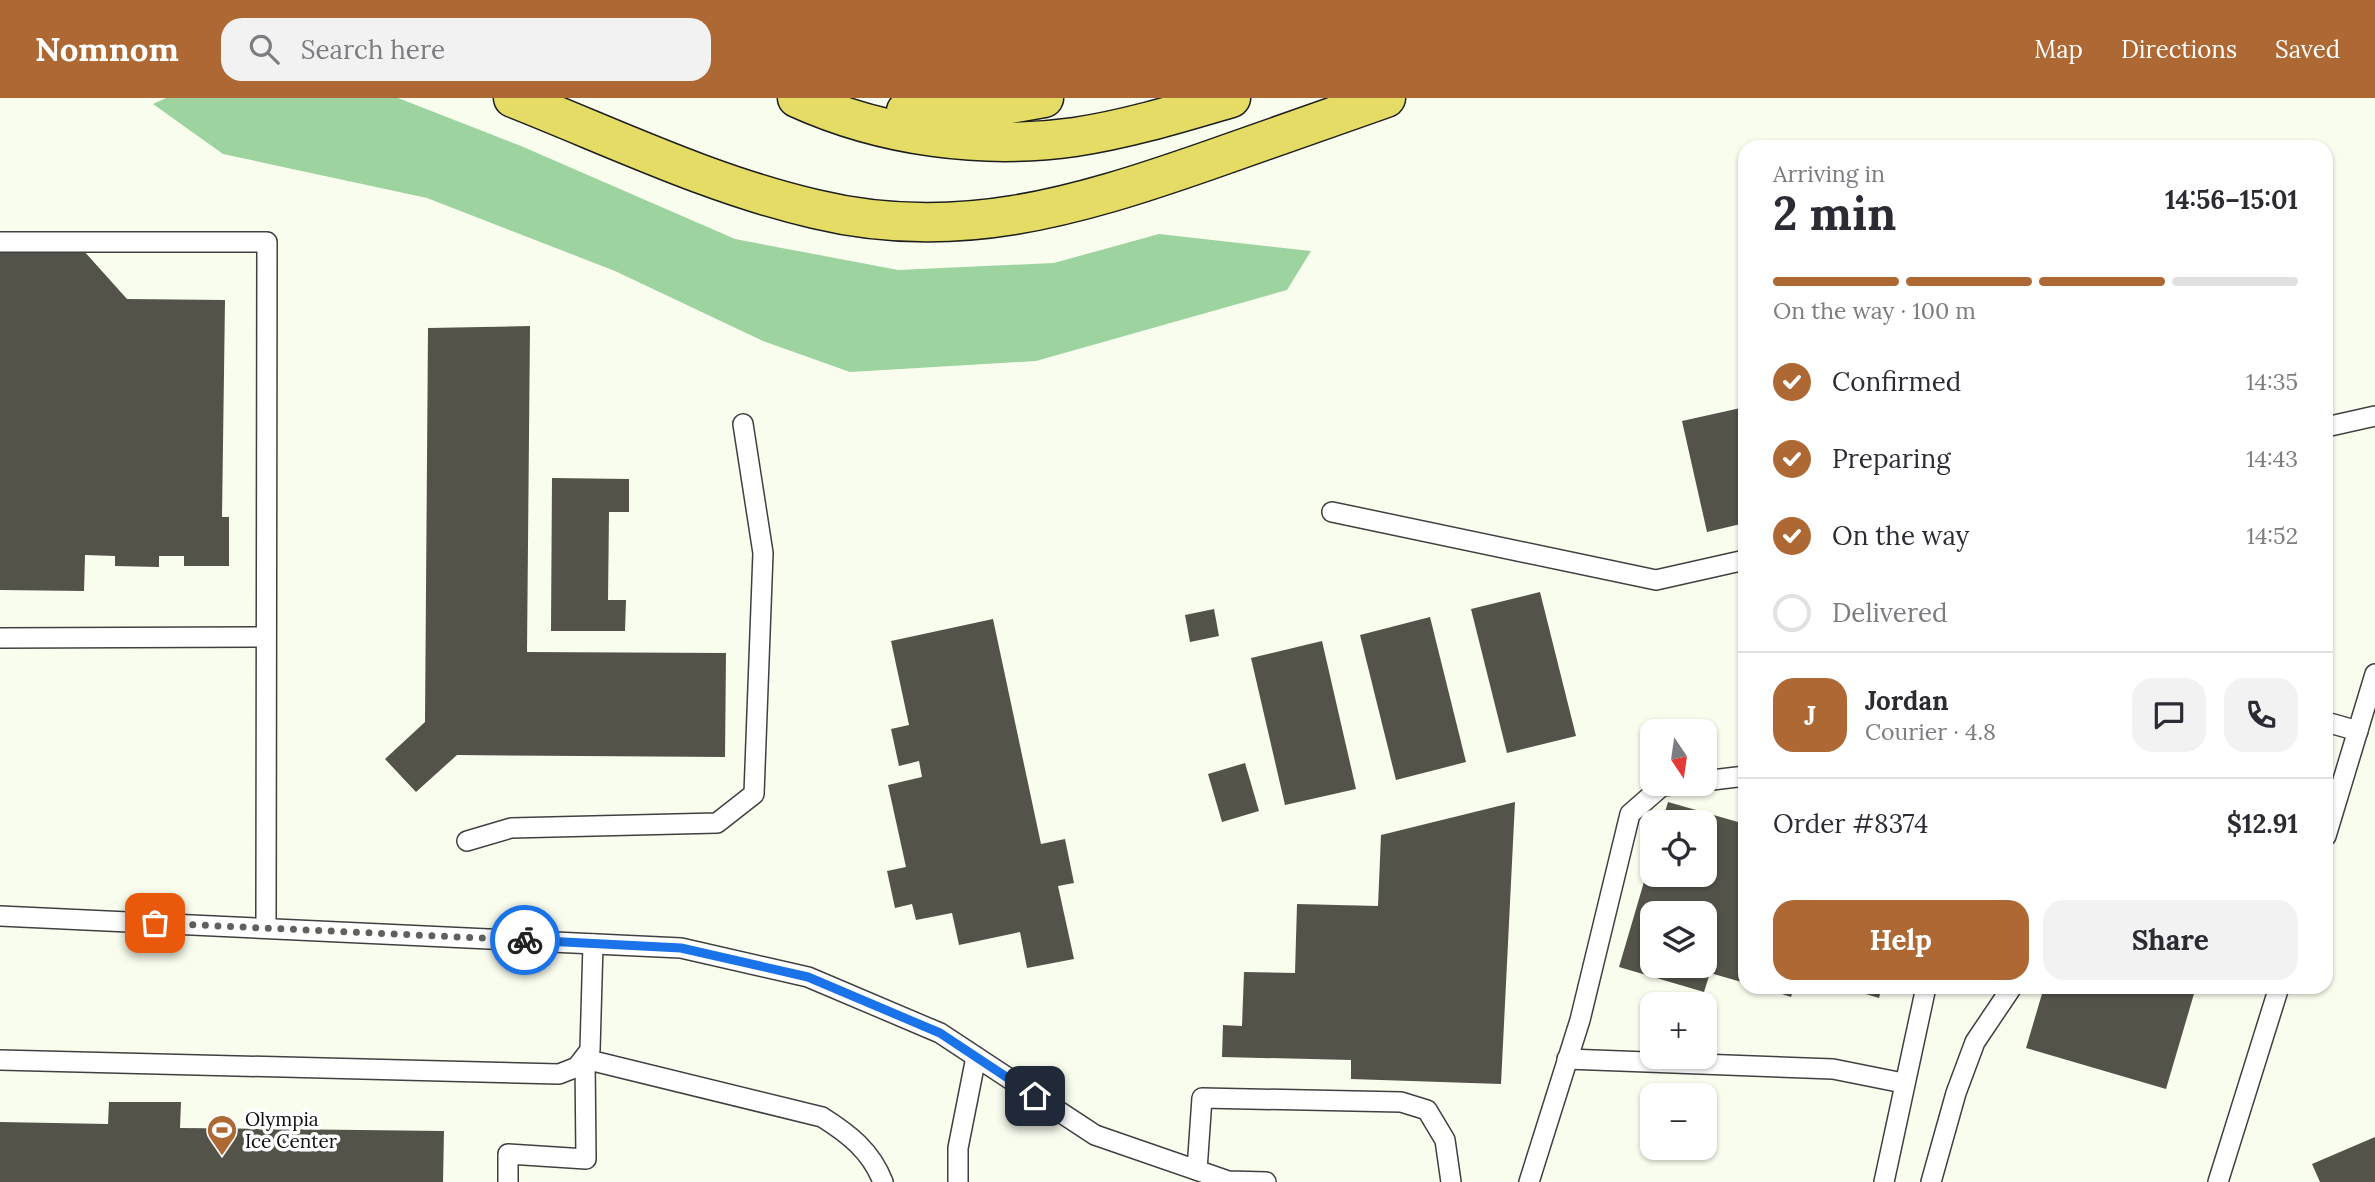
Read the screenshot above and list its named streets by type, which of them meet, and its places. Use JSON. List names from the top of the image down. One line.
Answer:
{"places":{"sports":["Olympia Ice Center"]},"north":"bottom","page":{"header":"Nomnom","search":"Search here","nav":["Map","Directions","Saved"],"heading":["2 min","Arriving in","14:56–15:01"],"panel":["Jordan","Courier · 4.8","Order #8374","$12.91"],"bar":"On the way · 100 m","list":[["Confirmed","14:35"],["Preparing","14:43"],["On the way","14:52"],"Delivered"],"round":"J","map_buttons":["+","−"],"buttons":["Help","Share"]}}
